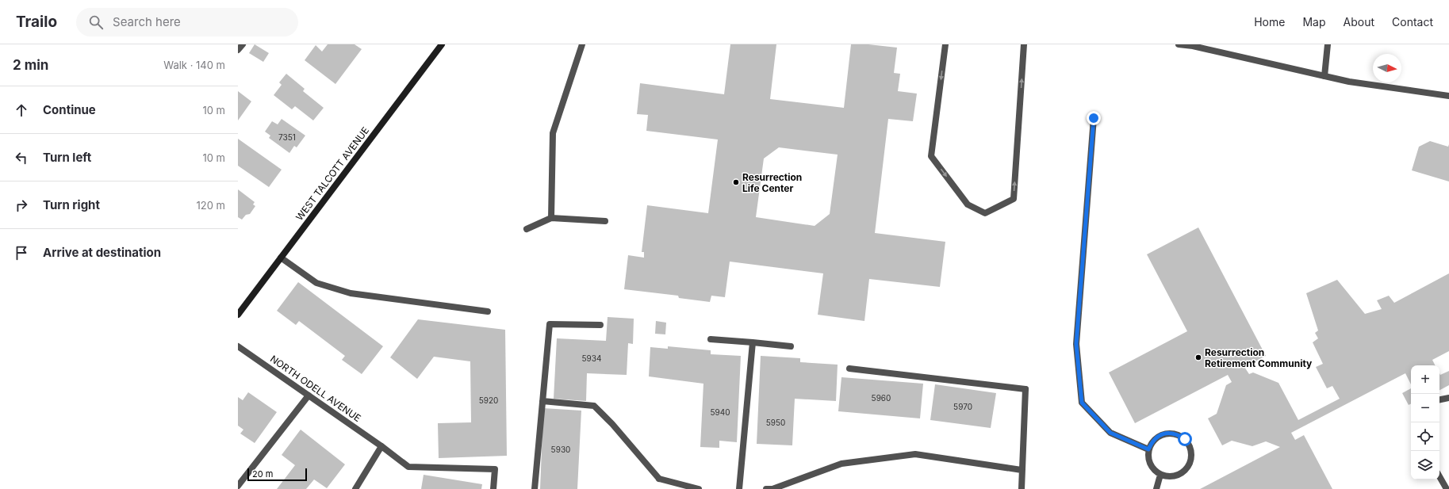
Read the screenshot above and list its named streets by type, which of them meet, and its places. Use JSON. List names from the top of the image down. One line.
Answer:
{"streets":{"street":["WEST TALCOTT AVENUE","NORTH ODELL AVENUE"]},"places":["Resurrection Life Center","Resurrection Retirement Community"],"house_numbers":["7351","5934","5960","5920","5970","5940","5950","5930"],"scale_bar":"20 m","north":"right","page":{"header":"Trailo","search":"Search here","nav":["Home","Map","About","Contact"],"heading":["2 min","Walk · 140 m"],"list":[["Continue","10 m"],["Turn left","10 m"],["Turn right","120 m"],"Arrive at destination"],"map_buttons":["+","−"],"scale":"20 m"}}
